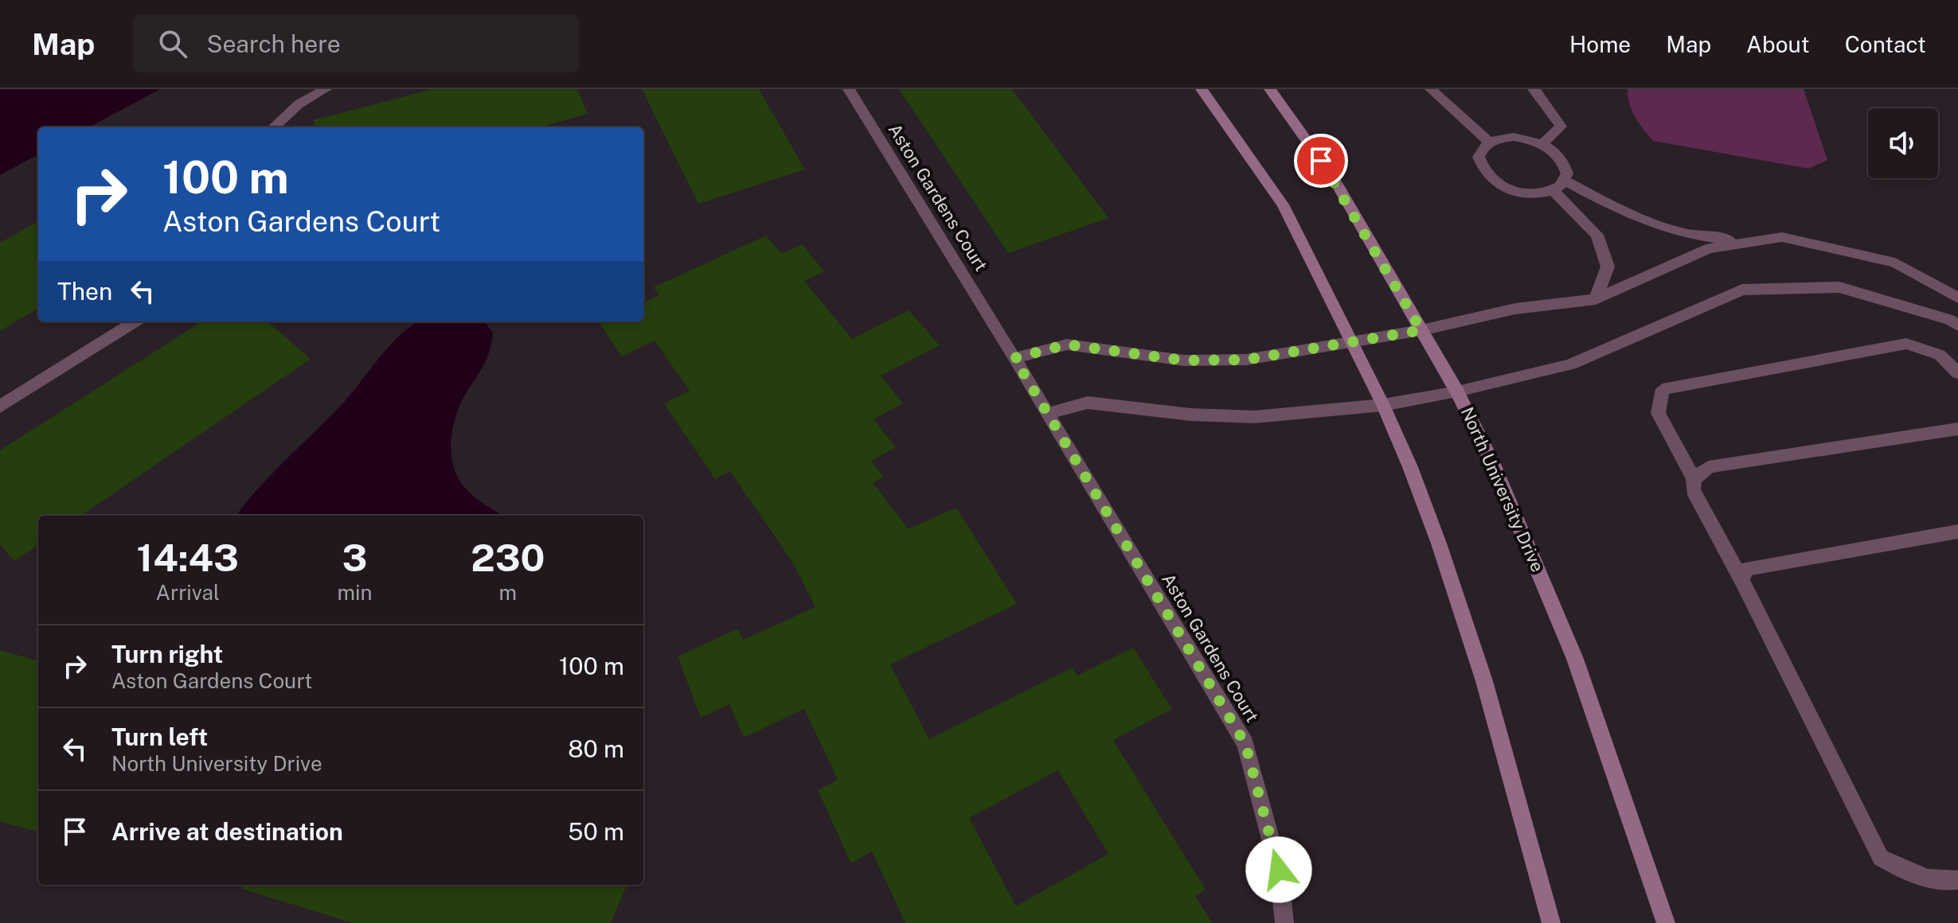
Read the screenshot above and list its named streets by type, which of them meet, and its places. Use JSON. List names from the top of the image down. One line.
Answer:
{"streets":{"main road":["North University Drive"],"street":["Aston Gardens Court"]},"page":{"header":"Map","search":"Search here","nav":["Home","Map","About","Contact"],"turn":["100 m","Aston Gardens Court"],"then":"Then","eta":["14:43","Arrival","3","min","230","m"],"list":[{"name":"Turn right","note":"Aston Gardens Court","value":"100 m"},{"name":"Turn left","note":"North University Drive","value":"80 m"},{"name":"Arrive at destination","value":"50 m"}]}}
